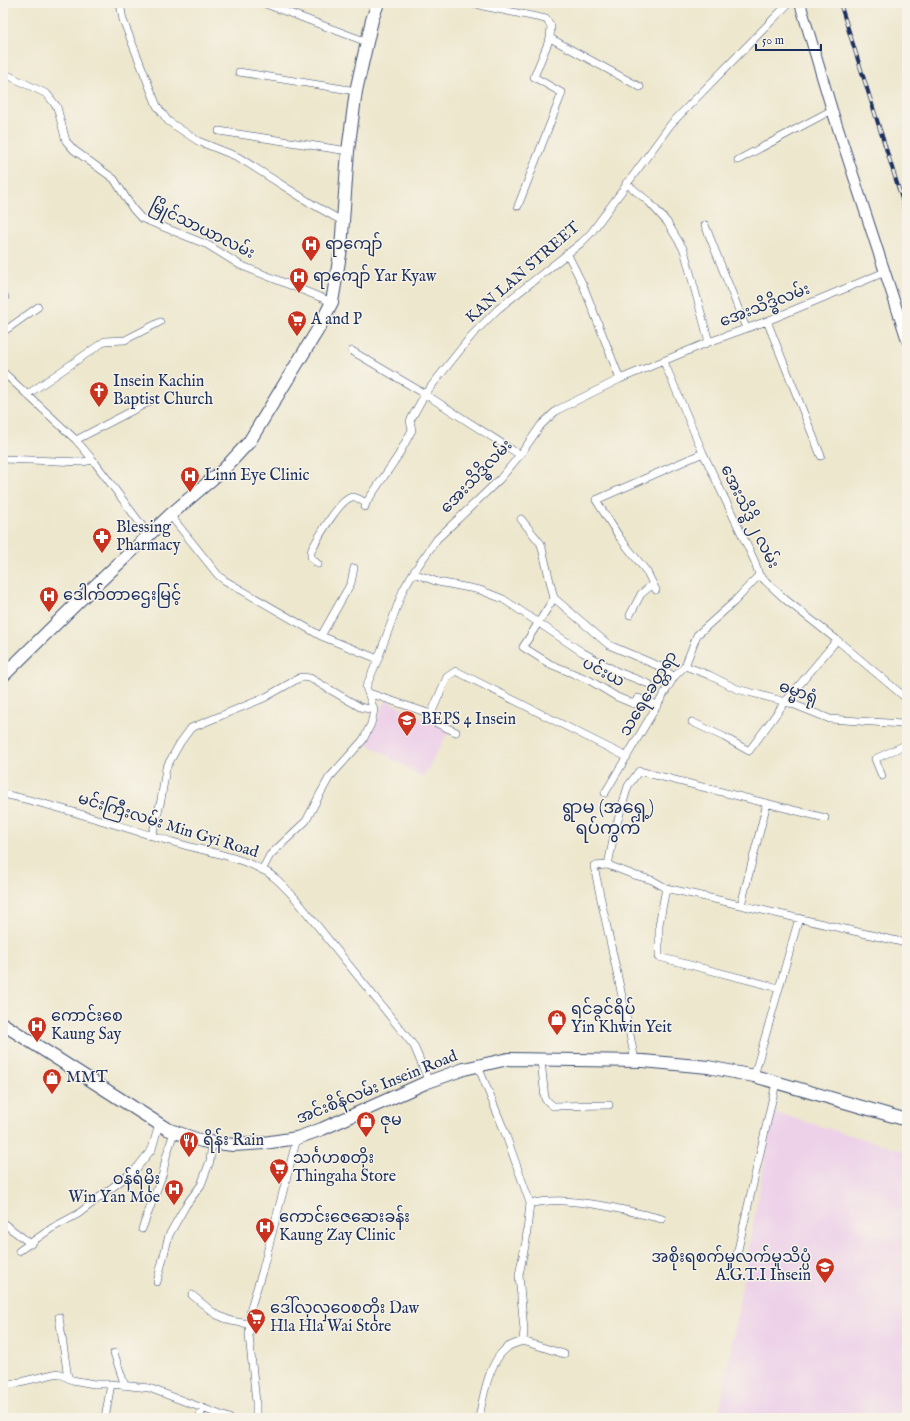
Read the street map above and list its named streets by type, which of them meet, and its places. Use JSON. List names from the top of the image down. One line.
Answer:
{"streets":{"main road":["အင်းစိန်လမ်း Insein Road"],"street":["မြိုင်သာယာလမ်း","KAN LAN STREET","အေးသိဒ္ဓိလမ်း","အေးသိဒ္ဓိ ၂ လမ်း","ပင်းယ","ဓမ္မာရုံ","သရေခေတ္တရာ","မင်းကြီးလမ်း Min Gyi Road"]},"crossings":[["အေးသိဒ္ဓိလမ်း","အေးသိဒ္ဓိ ၂ လမ်း"],["အေးသိဒ္ဓိ ၂ လမ်း","သရေခေတ္တရာ"],["ပင်းယ","သရေခေတ္တရာ"],["ဓမ္မာရုံ","သရေခေတ္တရာ"],["မင်းကြီးလမ်း Min Gyi Road","အင်းစိန်လမ်း Insein Road"]],"districts":["ရွာမ (အရှေ့) ရပ်ကွက်"],"places":{"hospital":["ရာကျော်","ရာကျော် Yar Kyaw","Linn Eye Clinic","ဒေါက်တာဌေးမြင့်","ကောင်းစေ Kaung Say","ဝန်ရံမိုး Win Yan Moe","ကောင်းဇေဆေးခန်း Kaung Zay Clinic"],"supermarket":["A and P","သင်္ဂဟစတိုး Thingaha Store","ဒေါ်လှလှဝေစတိုး Daw Hla Hla Wai Store"],"church":["Insein Kachin Baptist Church"],"pharmacy":["Blessing Pharmacy"],"school or university":["BEPS 4 Insein","အစိုးရစက်မှုလက်မှုသိပ္ပံ A.G.T.I Insein"],"shop":["ရင်ခွင်ရိပ် Yin Khwin Yeit","MMT","ဇုမ"],"restaurant":["ရိန်း Rain"]},"scale_bar":"50 m"}
